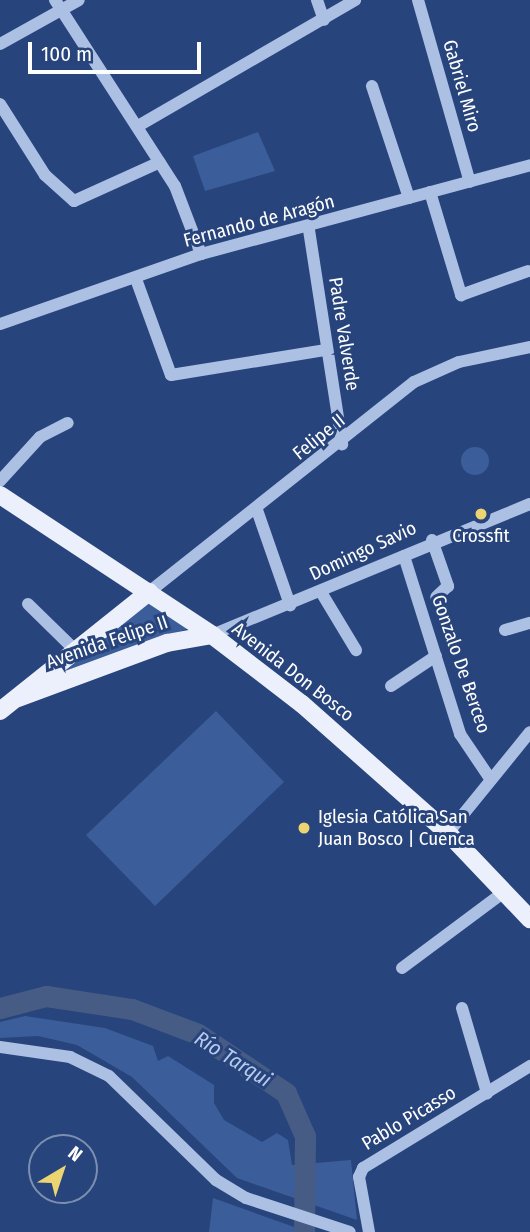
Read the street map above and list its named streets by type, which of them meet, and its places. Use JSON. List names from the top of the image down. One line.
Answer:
{"streets":{"main road":["Avenida Felipe II","Avenida Don Bosco"],"street":["Gabriel Miro","Fernando de Aragón","Padre Valverde","Felipe II","Domingo Savio","Gonzalo De Berceo","Pablo Picasso"]},"crossings":[["Gabriel Miro","Fernando de Aragón"],["Fernando de Aragón","Padre Valverde"],["Padre Valverde","Felipe II"],["Felipe II","Avenida Felipe II"],["Felipe II","Avenida Don Bosco"],["Domingo Savio","Avenida Felipe II"],["Domingo Savio","Gonzalo De Berceo"],["Domingo Savio","Avenida Don Bosco"],["Avenida Felipe II","Avenida Don Bosco"]],"water":["Río Tarqui"],"places":["Crossfit","Iglesia Católica San Juan Bosco | Cuenca"],"scale_bar":"100 m","north":"top right"}
